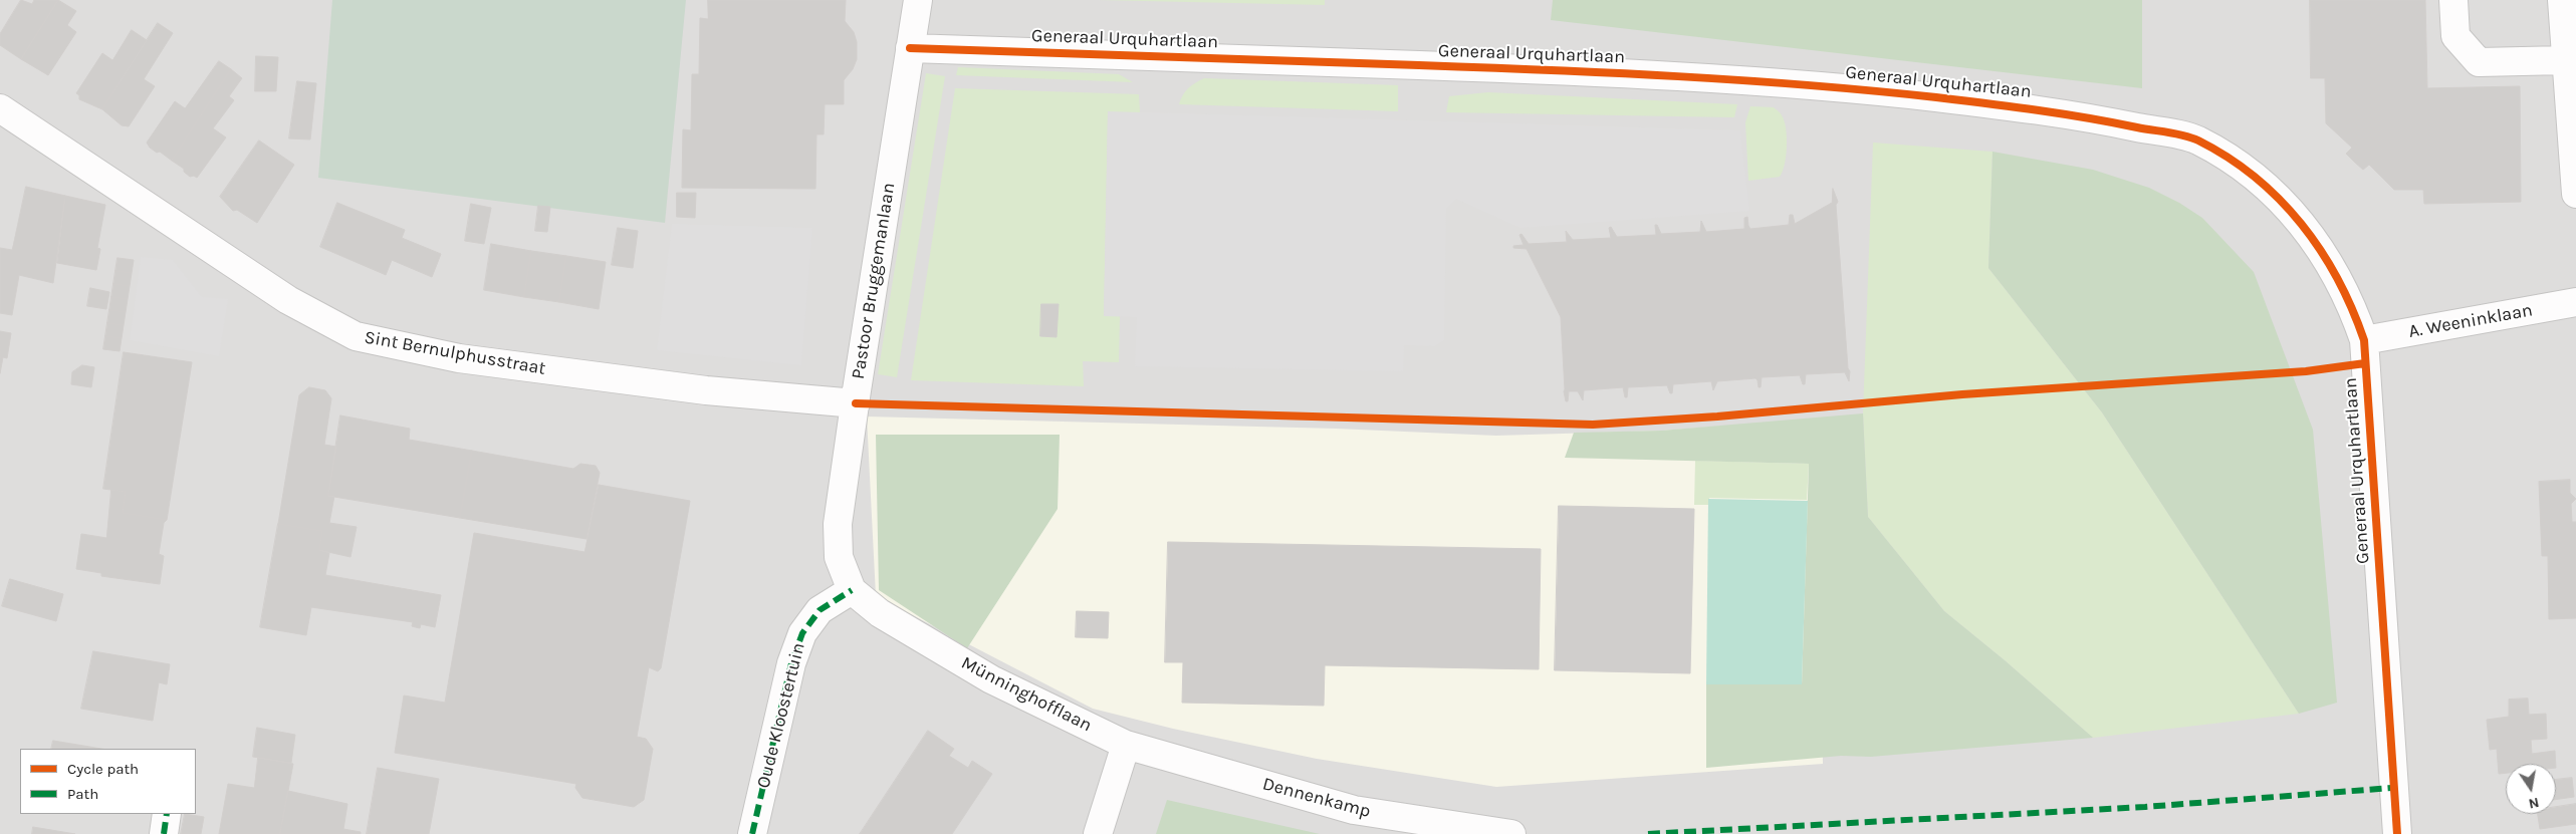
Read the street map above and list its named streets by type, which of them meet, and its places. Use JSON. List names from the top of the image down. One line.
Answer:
{"streets":{"street":["Generaal Urquhartlaan","Pastoor Bruggemanlaan","A. Weeninklaan","Sint Bernulphusstraat","Münninghofflaan","Oude Kloostertuin","Dennenkamp"]},"crossings":[["Generaal Urquhartlaan","Pastoor Bruggemanlaan"],["Generaal Urquhartlaan","A. Weeninklaan"],["Pastoor Bruggemanlaan","Sint Bernulphusstraat"],["Pastoor Bruggemanlaan","Münninghofflaan"],["Pastoor Bruggemanlaan","Oude Kloostertuin"],["Münninghofflaan","Oude Kloostertuin"],["Münninghofflaan","Dennenkamp"]],"legend":["Cycle path","Path"],"north":"bottom"}
